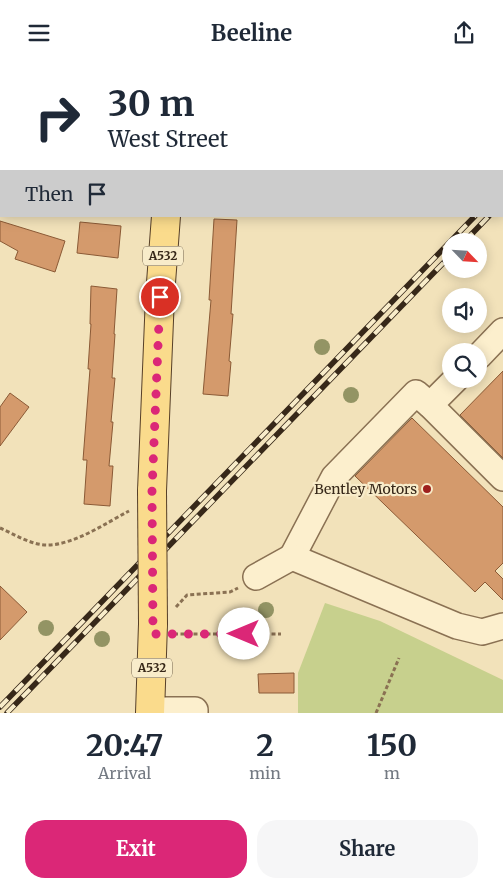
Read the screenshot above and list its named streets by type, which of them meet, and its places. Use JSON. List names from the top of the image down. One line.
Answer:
{"streets":{"main road":["A532"]},"places":["Bentley Motors"],"north":"bottom right","page":{"header":"Beeline","turn":["30 m","West Street"],"then":"Then","eta":["20:47","Arrival","2","min","150","m"],"buttons":["Exit","Share"]}}
